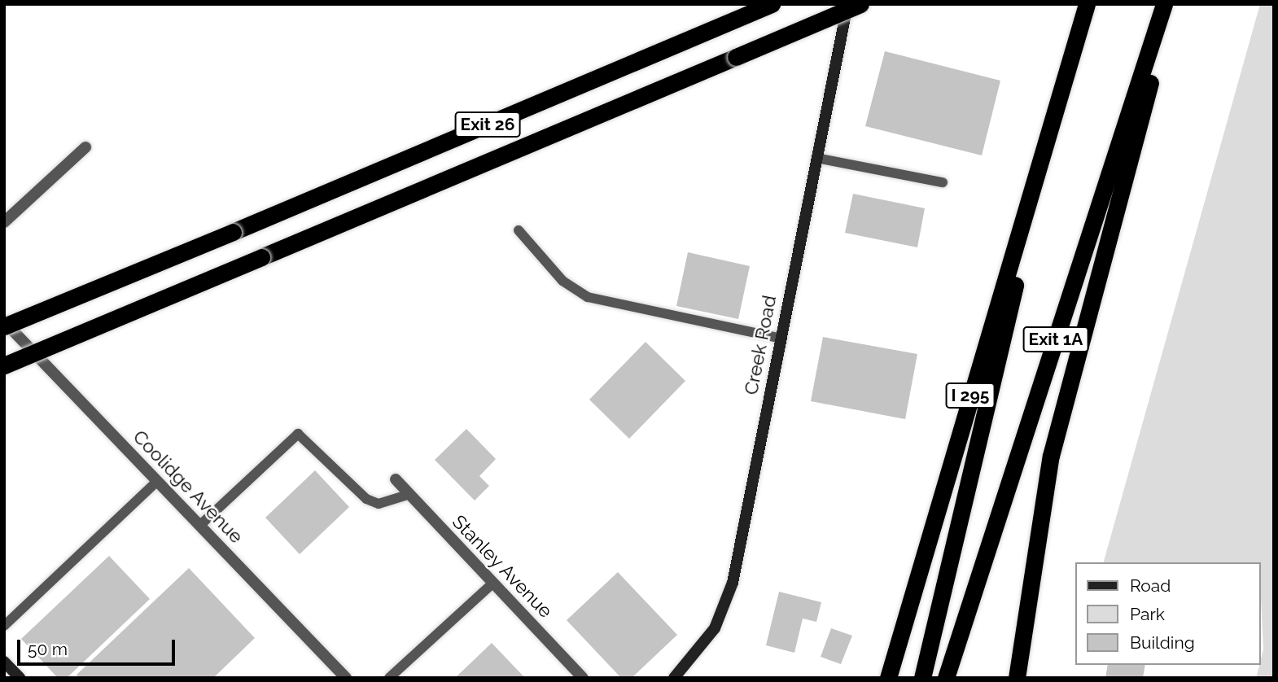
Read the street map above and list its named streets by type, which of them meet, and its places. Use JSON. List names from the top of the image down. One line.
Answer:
{"streets":{"highway":["Exit 26","Exit 1A","I 295"],"street":["Creek Road","Coolidge Avenue","Stanley Avenue"]},"legend":["Road","Park","Building"],"scale_bar":"50 m"}
